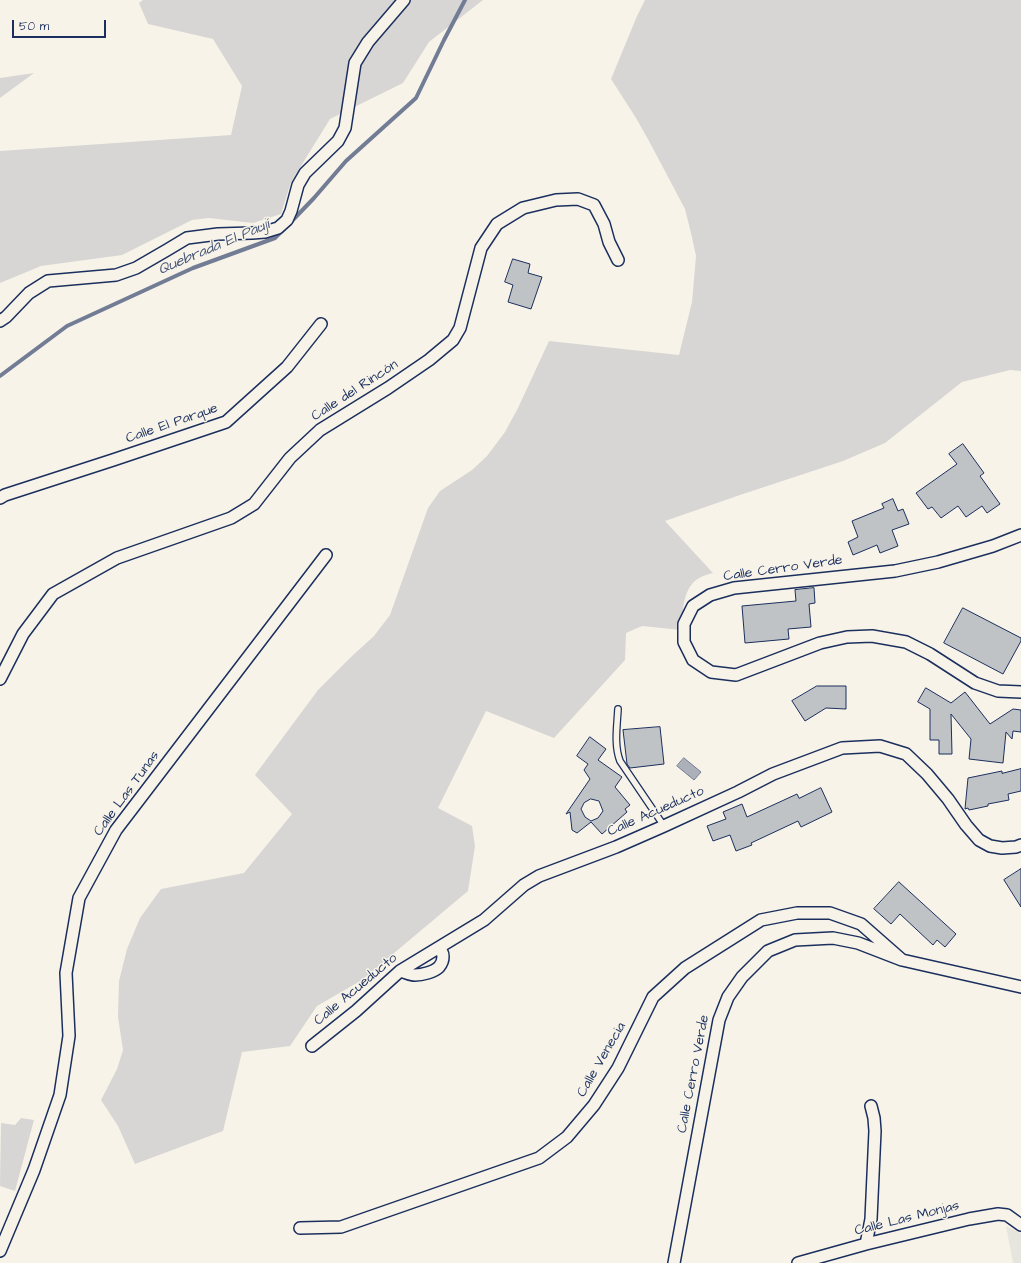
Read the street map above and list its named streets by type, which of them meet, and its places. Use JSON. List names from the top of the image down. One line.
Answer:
{"streets":{"street":["Calle del Rincón","Calle El Parque","Calle Cerro Verde","Calle Las Tunas","Calle Acueducto","Calle Venecia","Calle Las Monjas"]},"crossings":[["Calle Cerro Verde","Calle Venecia"]],"water":["Quebrada El Paují"],"scale_bar":"50 m"}
